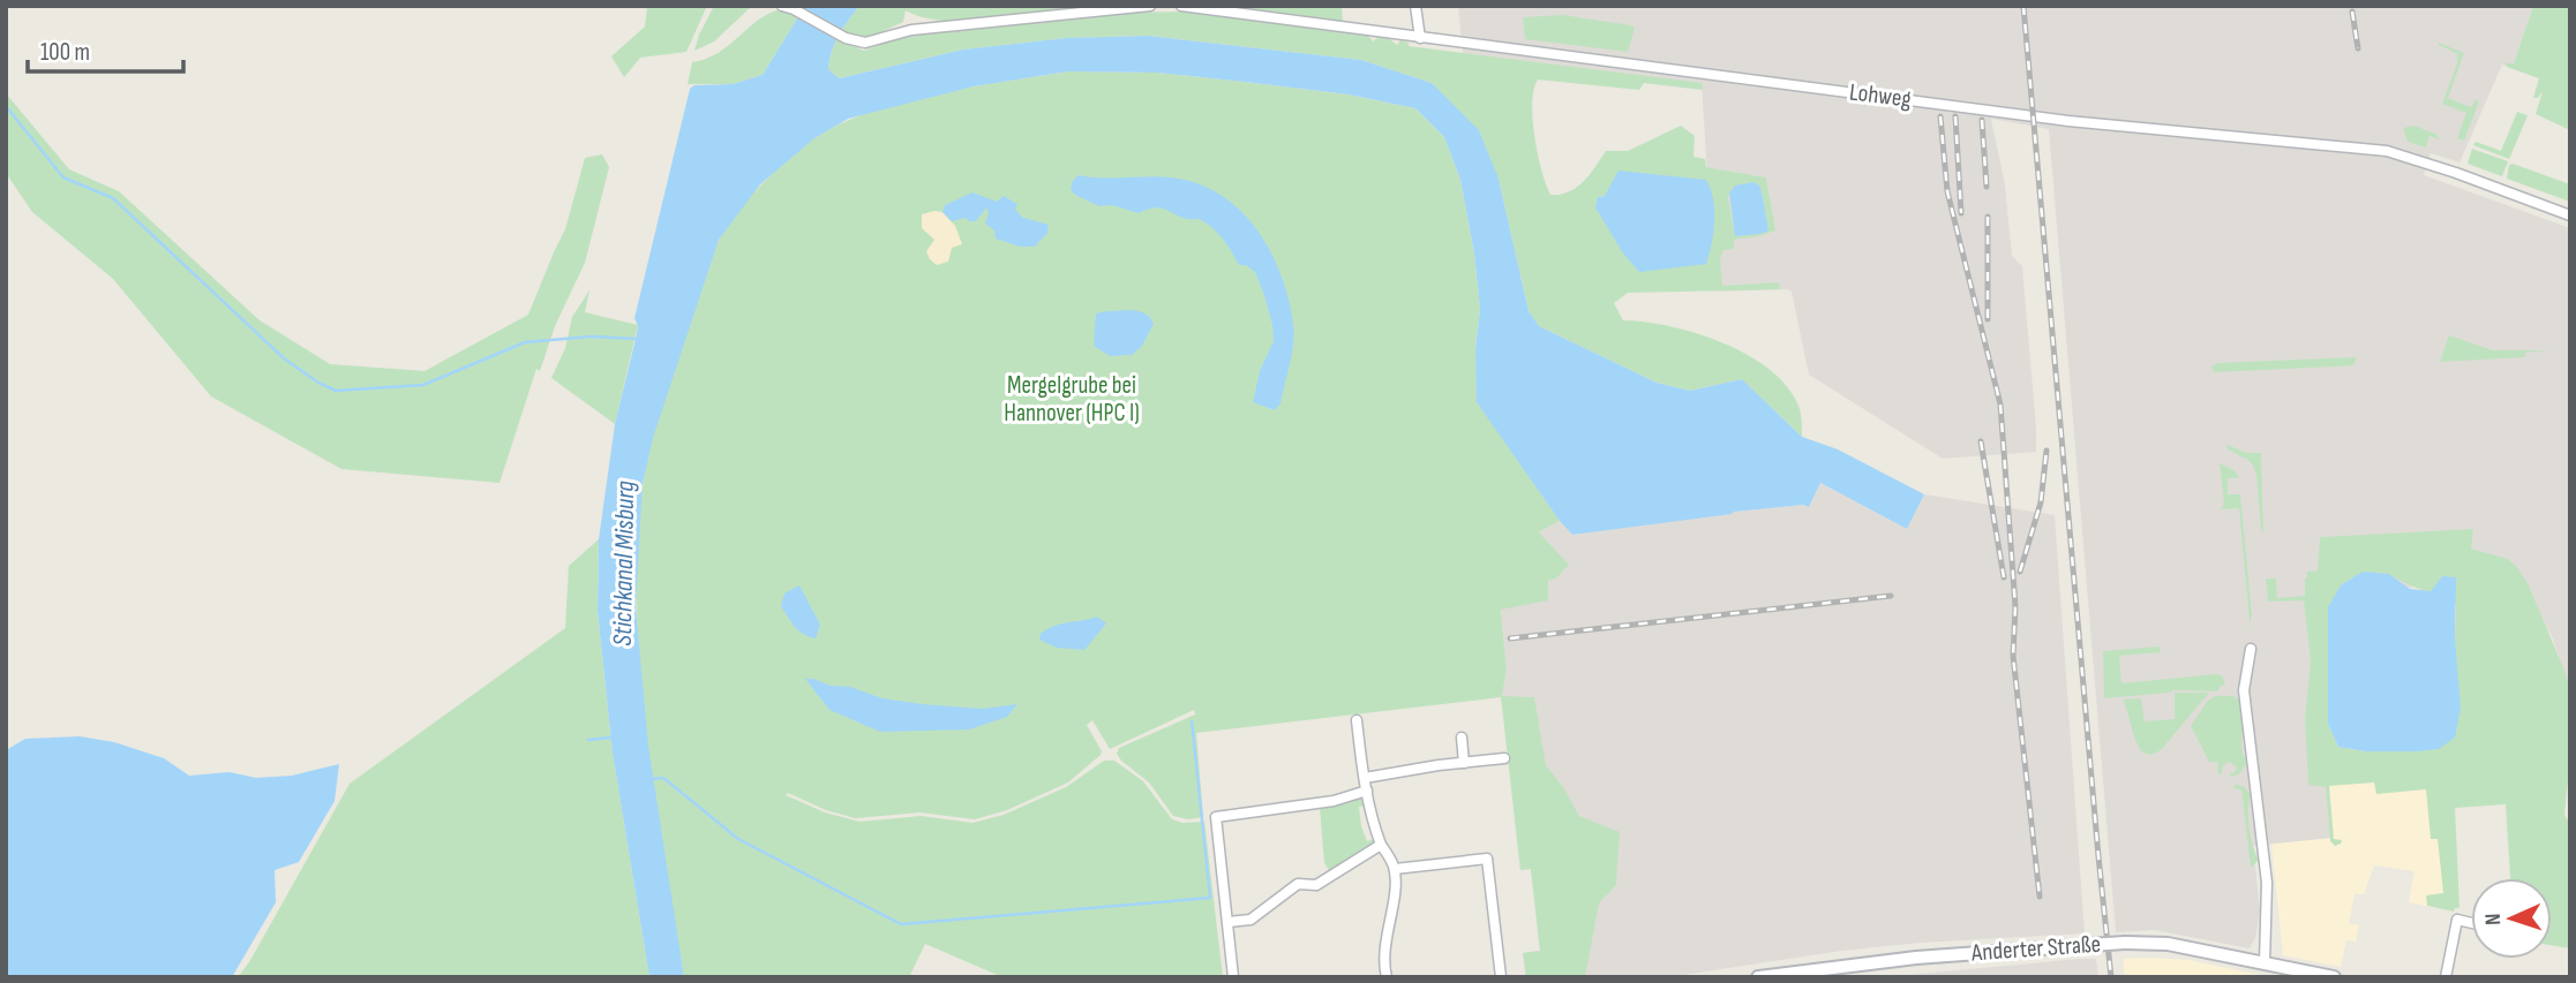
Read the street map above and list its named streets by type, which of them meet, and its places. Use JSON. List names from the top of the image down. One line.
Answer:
{"streets":{"main road":["Anderter Straße"],"street":["Lohweg"]},"water":["Stichkanal Misburg"],"parks":["Mergelgrube bei Hannover (HPC I)"],"scale_bar":"100 m","north":"left"}
